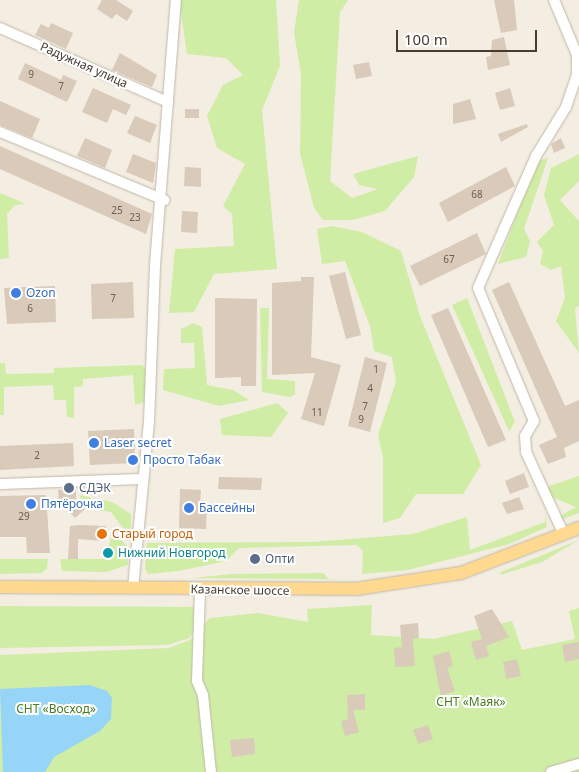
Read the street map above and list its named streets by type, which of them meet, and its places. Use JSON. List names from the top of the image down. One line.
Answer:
{"streets":{"main road":["Казанское шоссе"],"street":["Радужная улица"]},"parks":["СНТ «Маяк»","СНТ «Восход»"],"places":["Ozon","Laser secret","Просто Табак","СДЭК","Пятёрочка","Бассейны","Старый город","Нижний Новгород","Опти"],"house_numbers":["9","7","68","25","23","67","7","6","1","4","7","11","9","2","29"],"scale_bar":"100 m"}
